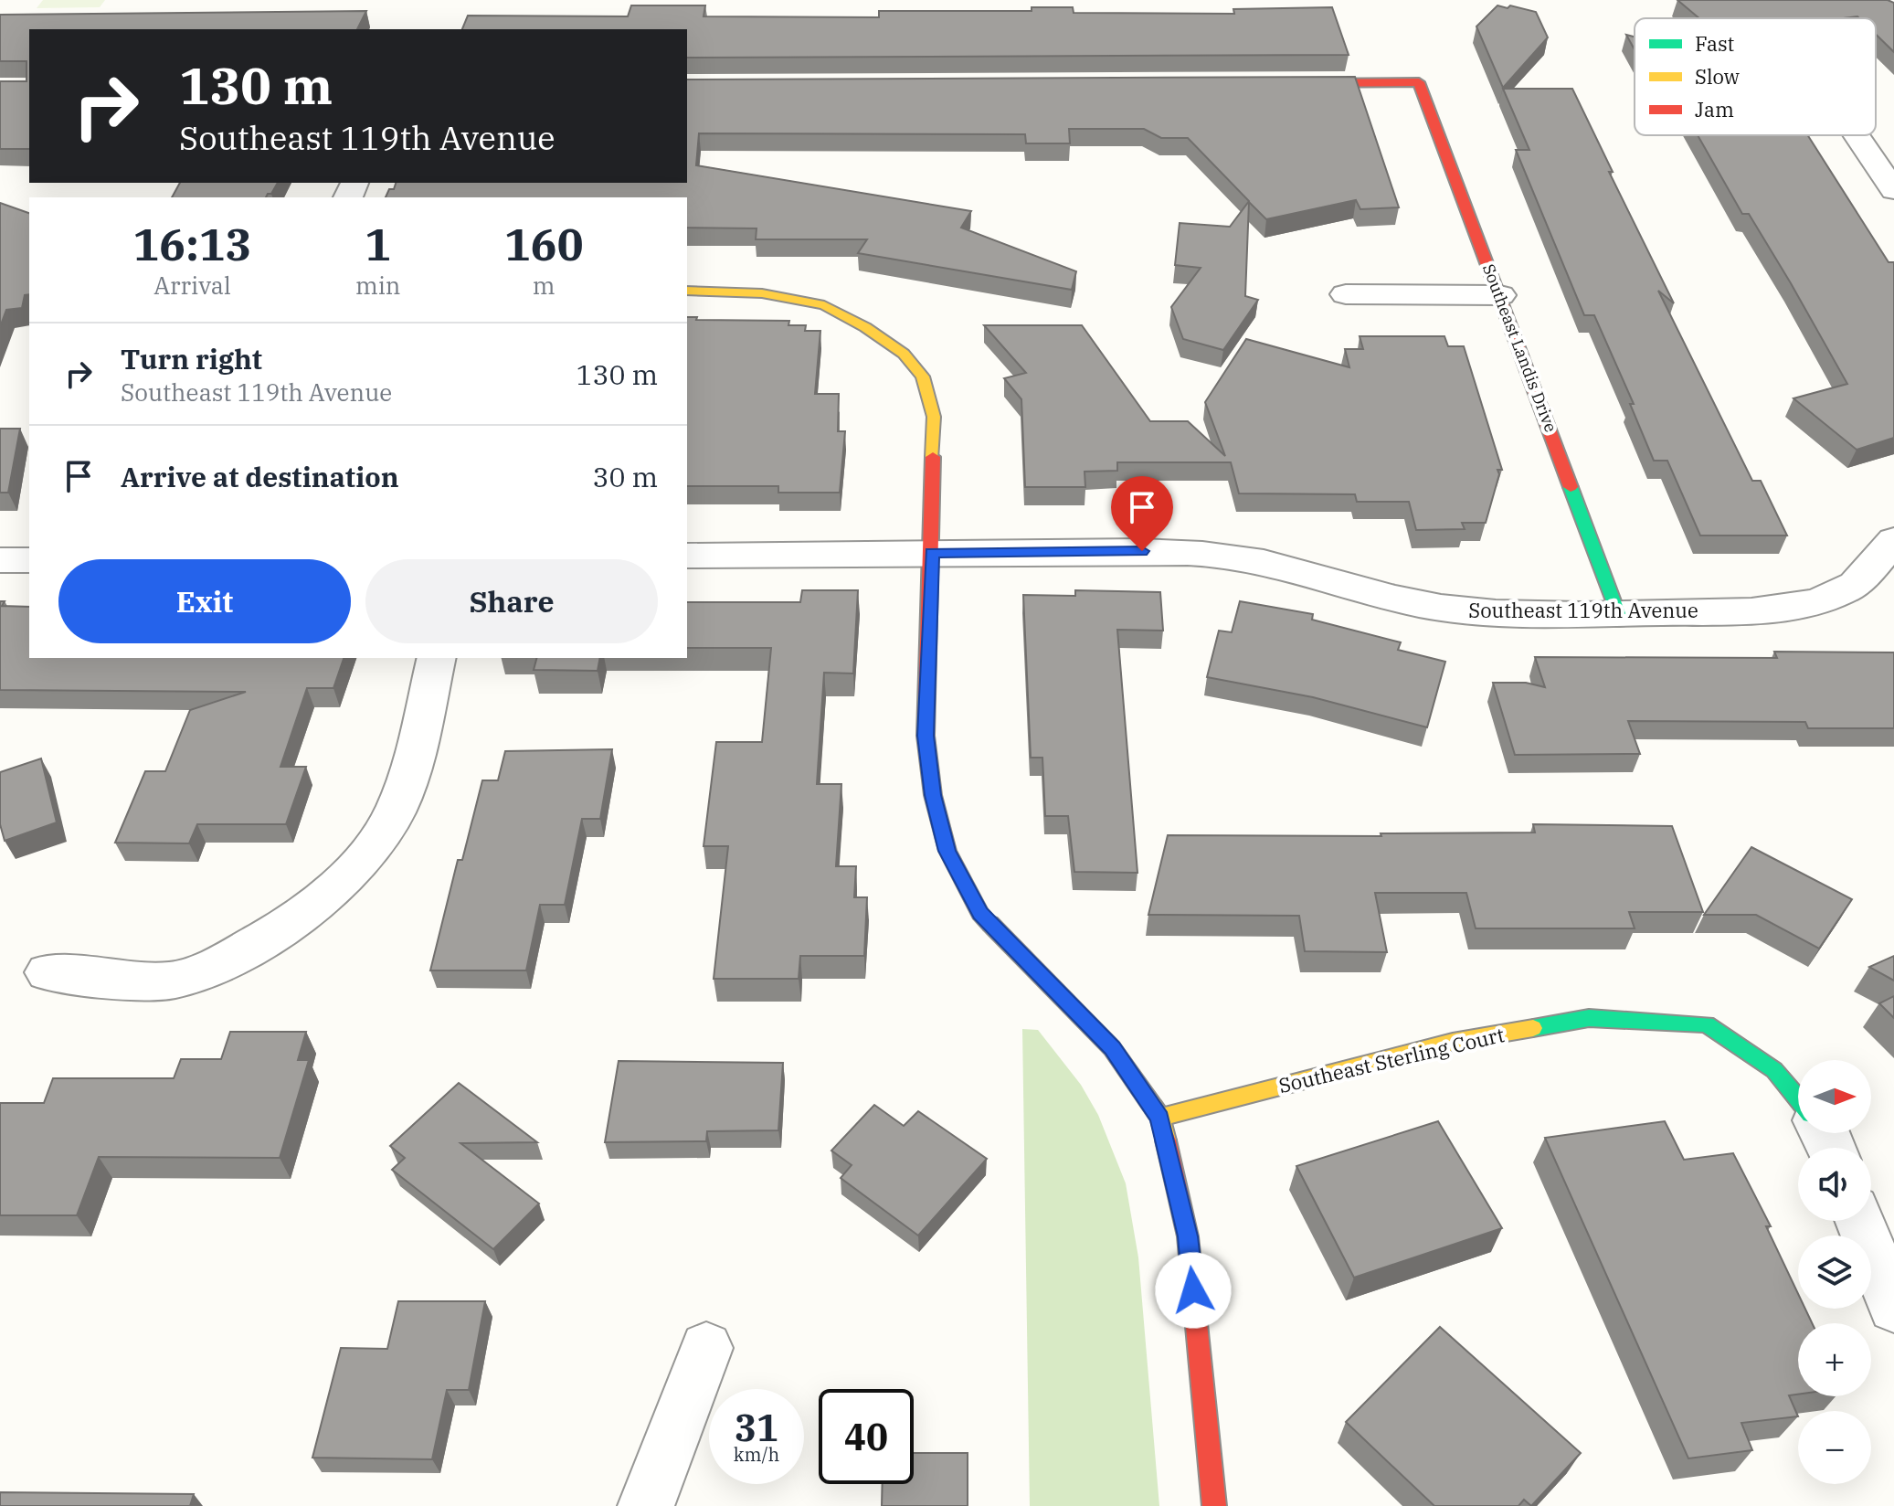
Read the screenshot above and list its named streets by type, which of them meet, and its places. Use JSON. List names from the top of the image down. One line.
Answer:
{"streets":{"street":["Southeast Landis Drive","Southeast 119th Avenue","Southeast Sterling Court"]},"crossings":[["Southeast Landis Drive","Southeast 119th Avenue"]],"legend":["Fast","Slow","Jam"],"north":"right","page":{"turn":["130 m","Southeast 119th Avenue"],"eta":["16:13","Arrival","1","min","160","m"],"list":[{"name":"Turn right","note":"Southeast 119th Avenue","value":"130 m"},{"name":"Arrive at destination","value":"30 m"}],"buttons":["Exit","Share"],"map_buttons":["+","−"],"speed":"31 km/h","limit":"40"}}
